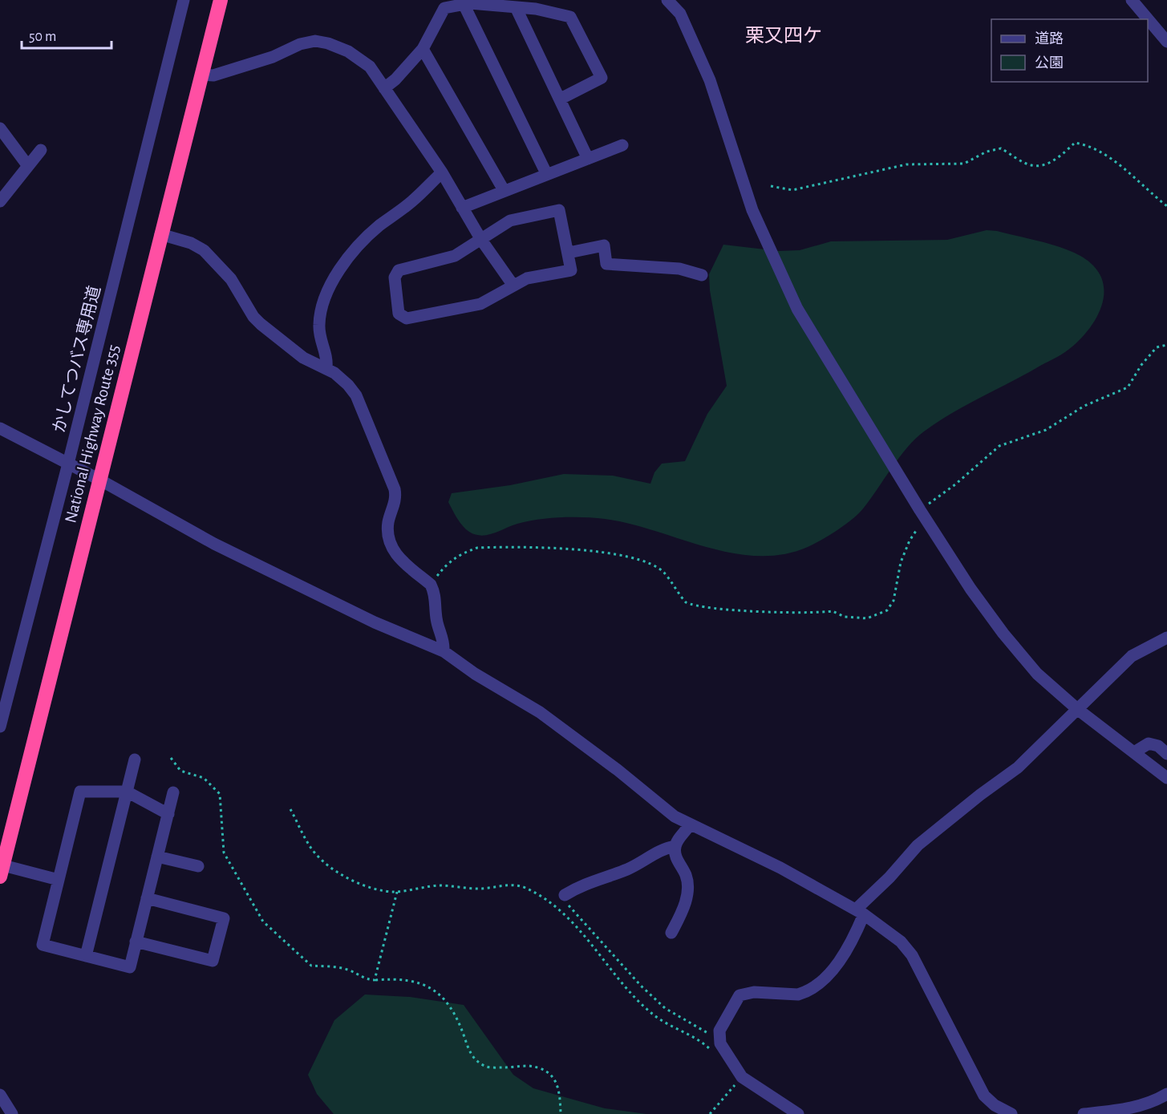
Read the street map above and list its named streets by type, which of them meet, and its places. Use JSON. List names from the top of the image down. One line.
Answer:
{"streets":{"highway":["National Highway Route 355"],"street":["かしてつバス専用道"]},"districts":["栗又四ケ"],"legend":["道路","公園"],"scale_bar":"50 m"}
